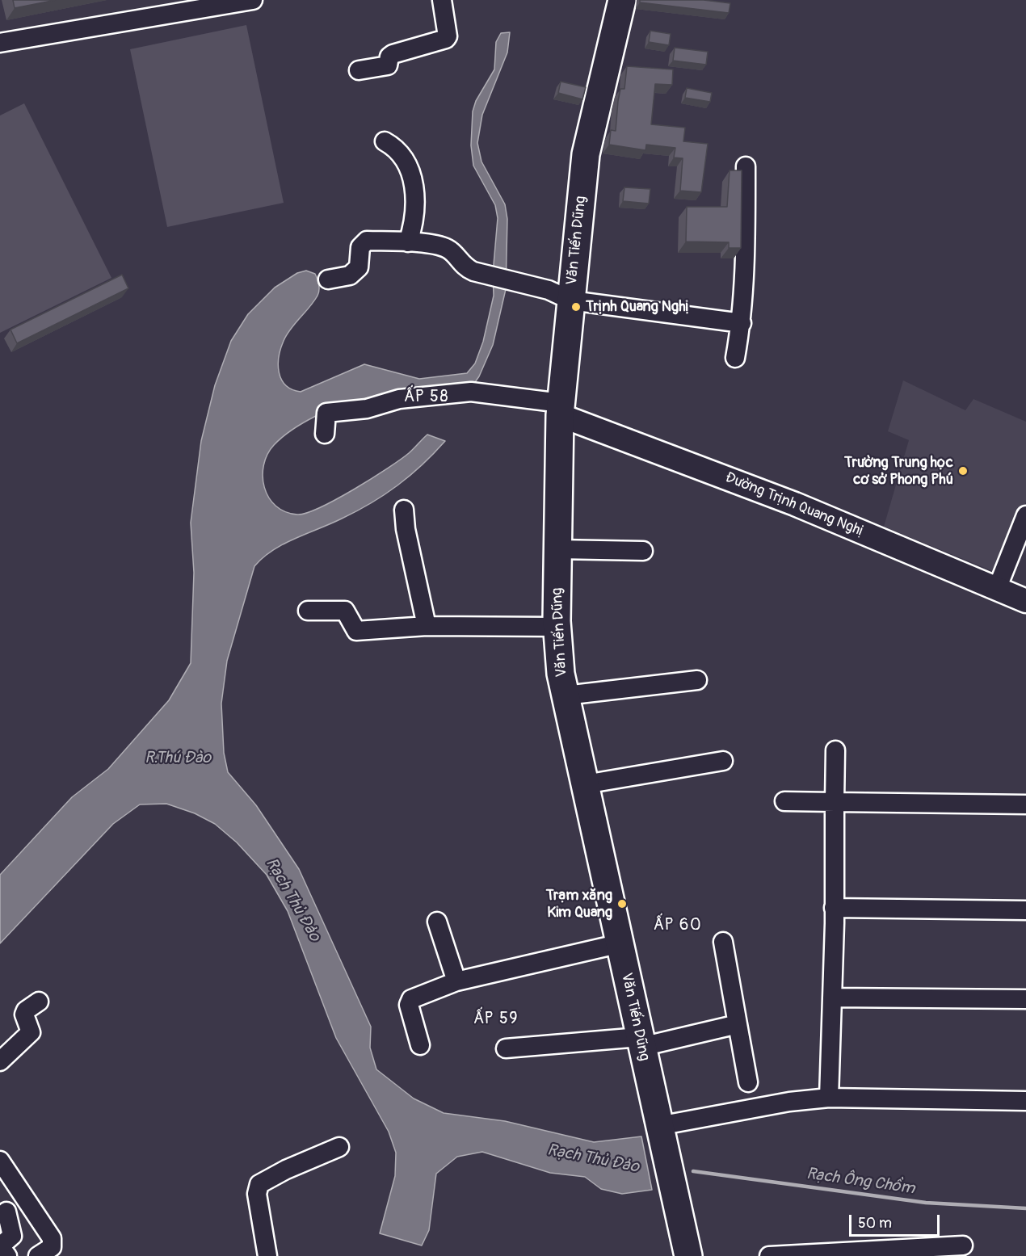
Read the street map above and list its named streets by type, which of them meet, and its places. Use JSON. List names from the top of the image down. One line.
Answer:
{"streets":{"highway":["Văn Tiến Dũng"],"main road":["Đường Trịnh Quang Nghị"]},"crossings":[["Văn Tiến Dũng","Đường Trịnh Quang Nghị"]],"districts":["ẤP 58","ẤP 60","ẤP 59"],"water":["R.Thú Đào","Rạch Thủ Đảo","Rạch Ông Chồm"],"places":["Trịnh Quang Nghị","Trường Trung học cơ sở Phong Phú","Trạm xăng Kim Quang"],"scale_bar":"50 m"}
